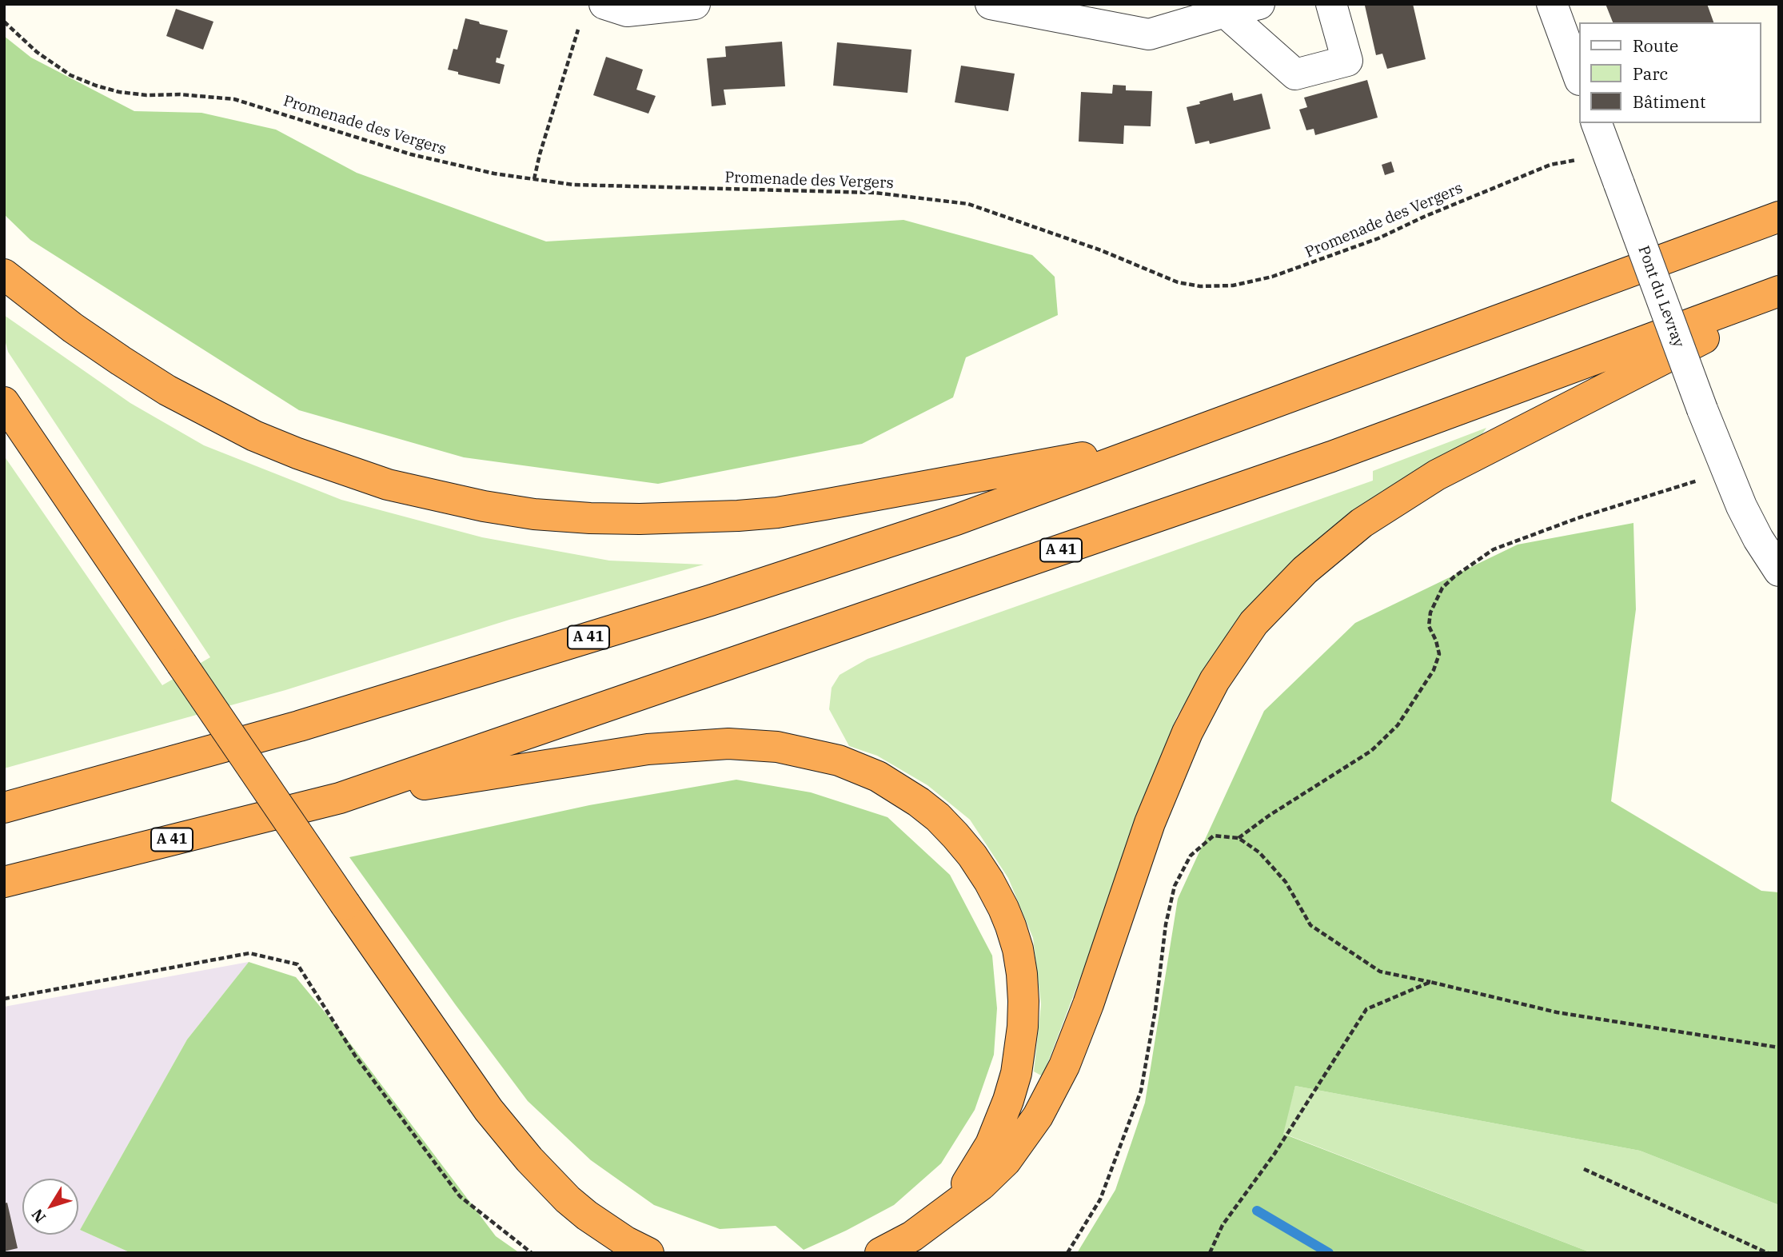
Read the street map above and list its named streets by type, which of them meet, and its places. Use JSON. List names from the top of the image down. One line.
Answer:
{"streets":{"highway":["A 41"],"street":["Pont du Levray"],"path":["Promenade des Vergers"]},"crossings":[["Promenade des Vergers","Pont du Levray"]],"legend":["Route","Parc","Bâtiment"],"north":"bottom left"}
